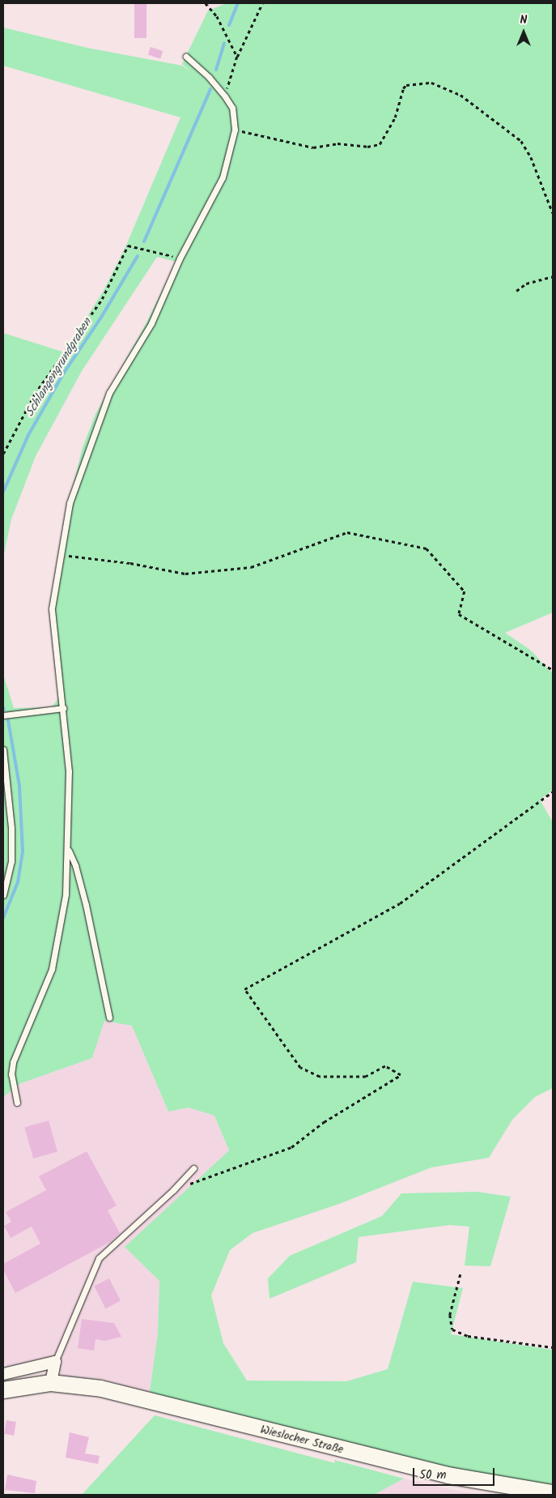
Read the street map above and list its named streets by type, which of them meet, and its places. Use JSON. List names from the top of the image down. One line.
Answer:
{"streets":{"main road":["Wieslocher Straße"]},"water":["Schlangengrundgraben"],"scale_bar":"50 m","north":"top"}
